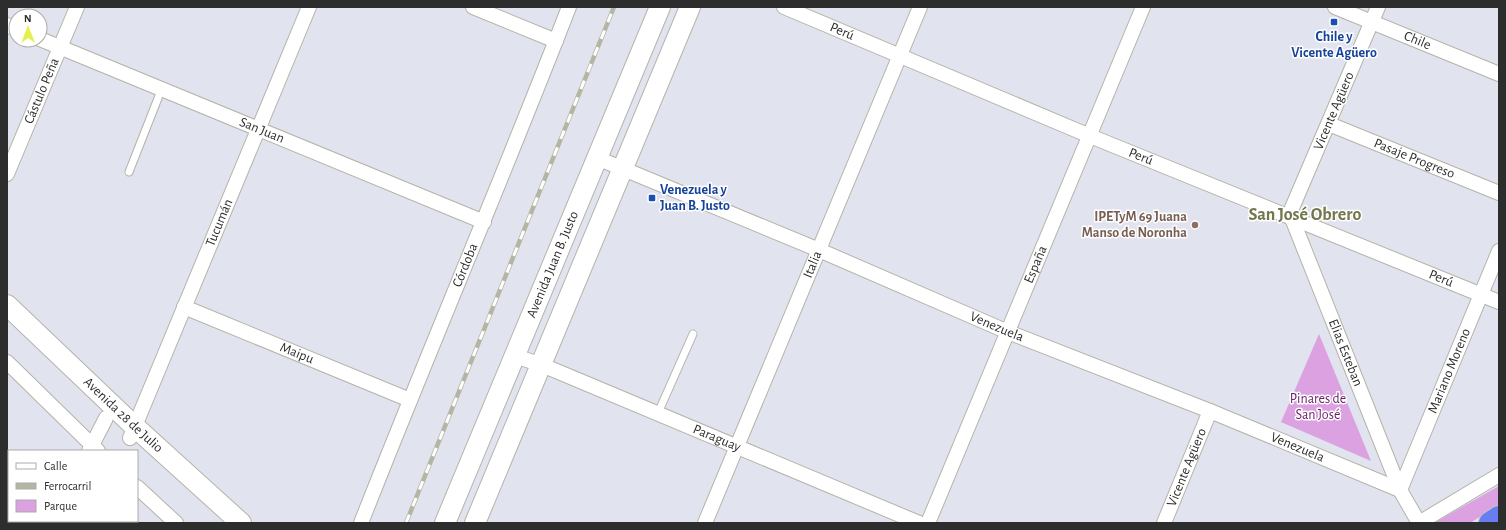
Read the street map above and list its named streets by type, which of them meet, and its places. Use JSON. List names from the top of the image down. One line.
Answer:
{"streets":{"main road":["Avenida Juan B. Justo","Avenida 28 de Julio"],"street":["Perú","Chile","Cástulo Peña","Vicente Agüero","San Juan","Pasaje Progreso","Tucumán","Córdoba","Italia","España","Venezuela","Maipu","Elias Esteban","Mariano Moreno","Paraguay"]},"crossings":[["Perú","Vicente Agüero"],["Perú","Italia"],["Perú","España"],["Perú","Elias Esteban"],["Perú","Mariano Moreno"],["Chile","Vicente Agüero"],["Cástulo Peña","San Juan"],["Vicente Agüero","Pasaje Progreso"],["Vicente Agüero","Venezuela"],["Vicente Agüero","Elias Esteban"],["San Juan","Tucumán"],["San Juan","Córdoba"],["Tucumán","Maipu"],["Tucumán","Avenida 28 de Julio"],["Córdoba","Maipu"],["Avenida Juan B. Justo","Venezuela"],["Avenida Juan B. Justo","Paraguay"],["Italia","Venezuela"],["Italia","Paraguay"],["España","Venezuela"],["Venezuela","Elias Esteban"],["Venezuela","Mariano Moreno"],["Elias Esteban","Mariano Moreno"]],"districts":["San José Obrero"],"parks":["Pinares de San José"],"places":{"transit":["Chile y Vicente Agüero","Venezuela y Juan B. Justo"],"other":["IPETyM 69 Juana Manso de Noronha"]},"legend":["Calle","Ferrocarril","Parque"],"north":"top"}
